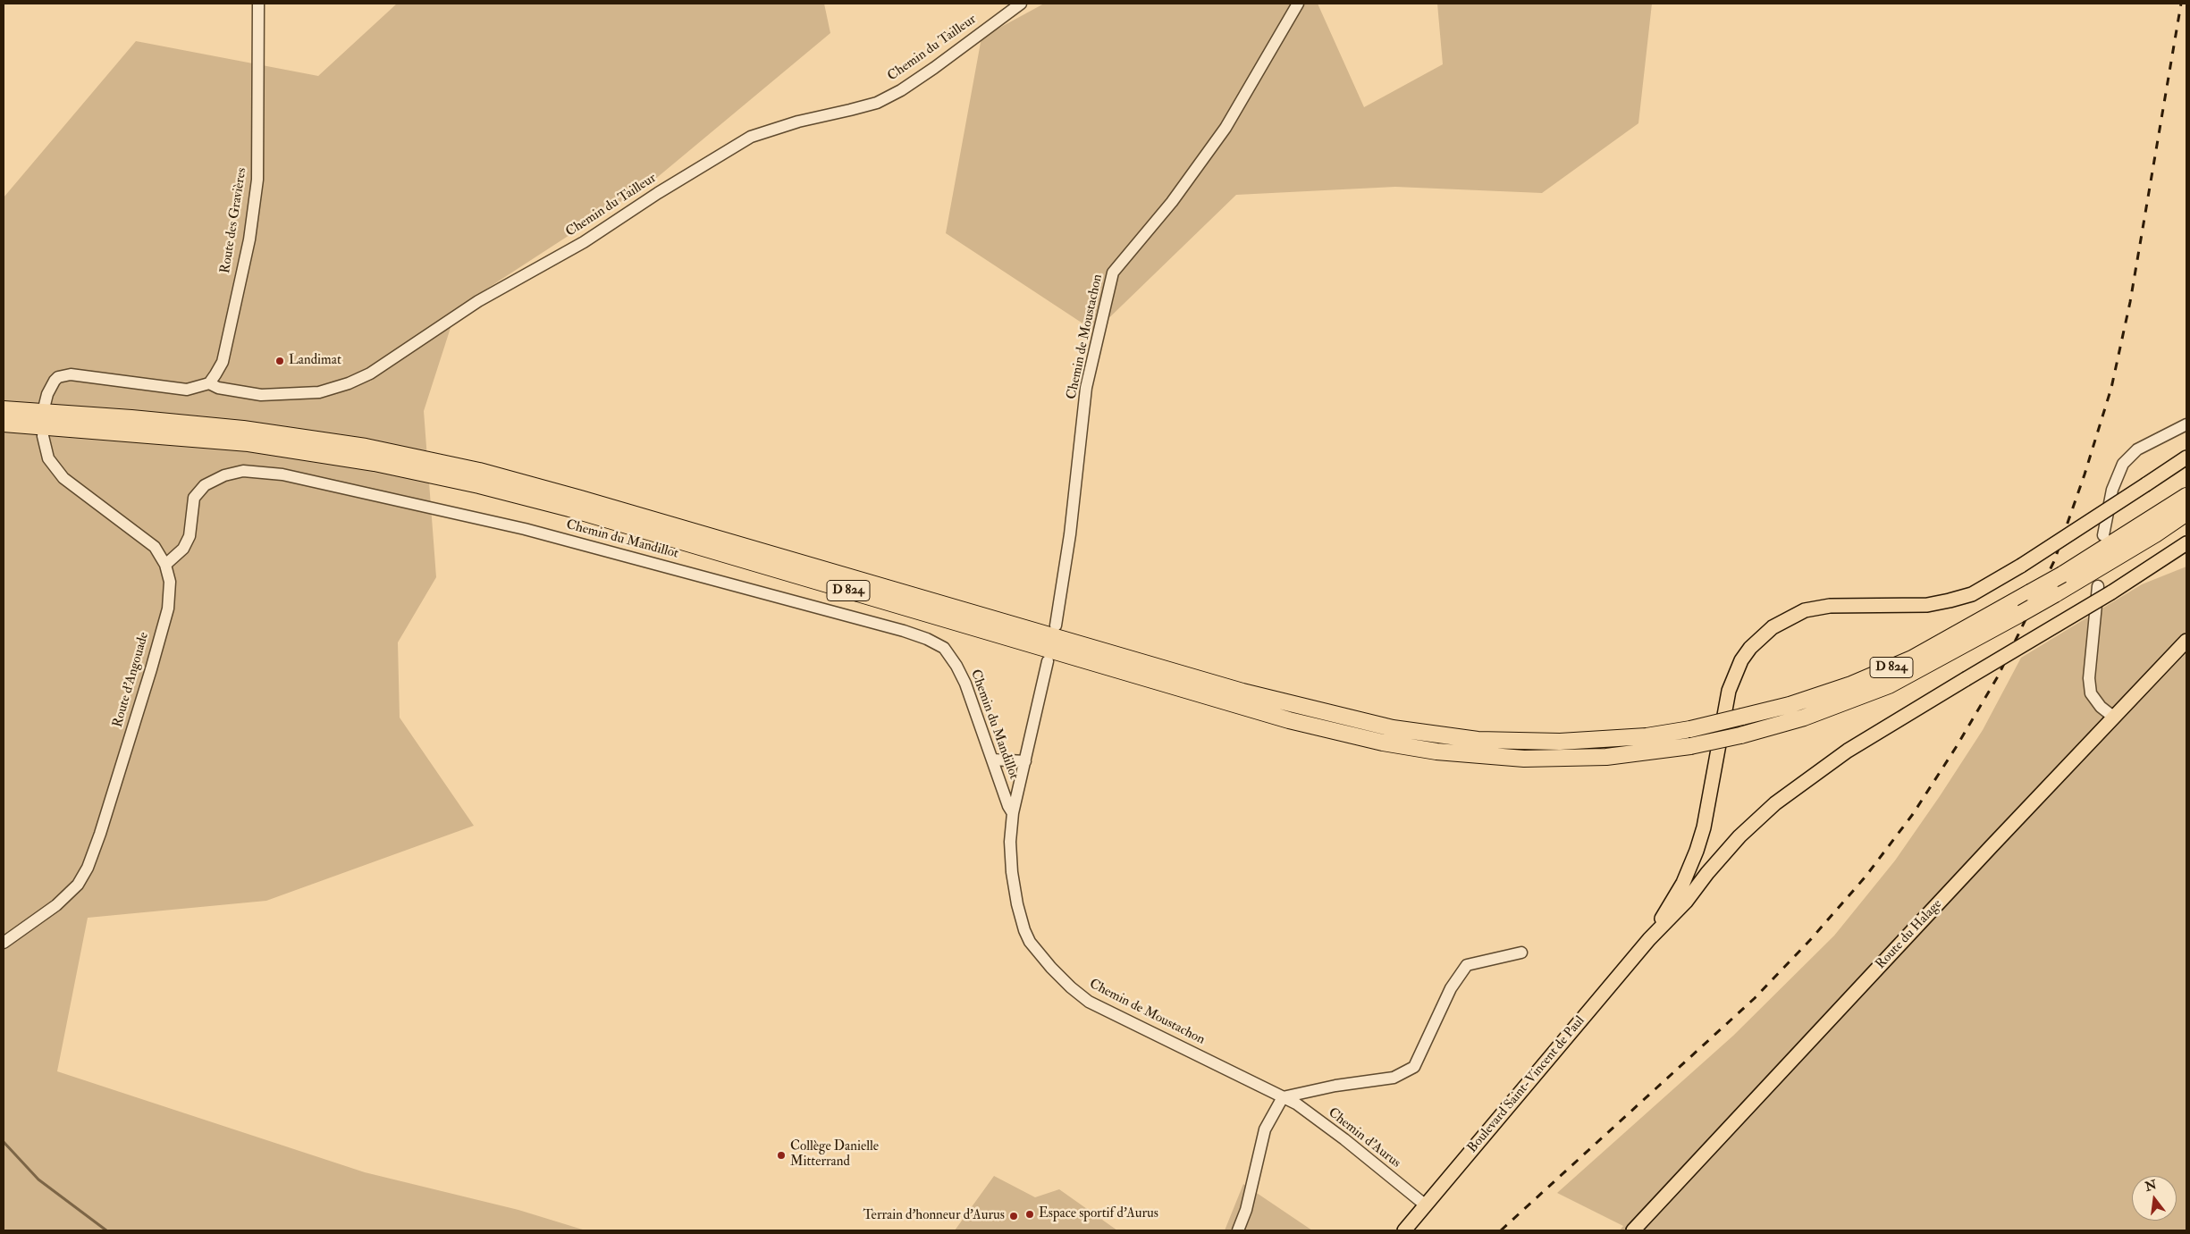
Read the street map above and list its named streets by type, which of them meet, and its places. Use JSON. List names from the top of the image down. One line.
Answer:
{"streets":{"highway":["D 824"],"main road":["Route du Halage","Boulevard Saint-Vincent de Paul"],"street":["Chemin du Tailleur","Route des Gravières","Chemin de Moustachon","Chemin du Mandillot","Route d'Angouade","Chemin d'Aurus"]},"crossings":[["Chemin du Tailleur","Route des Gravières"],["Chemin de Moustachon","Chemin du Mandillot"],["Chemin de Moustachon","Chemin d'Aurus"],["Chemin du Mandillot","Route d'Angouade"],["Boulevard Saint-Vincent de Paul","Chemin d'Aurus"]],"places":["Landimat","Collège Danielle Mitterrand","Espace sportif d'Aurus","Terrain d'honneur d'Aurus"],"north":"top"}
